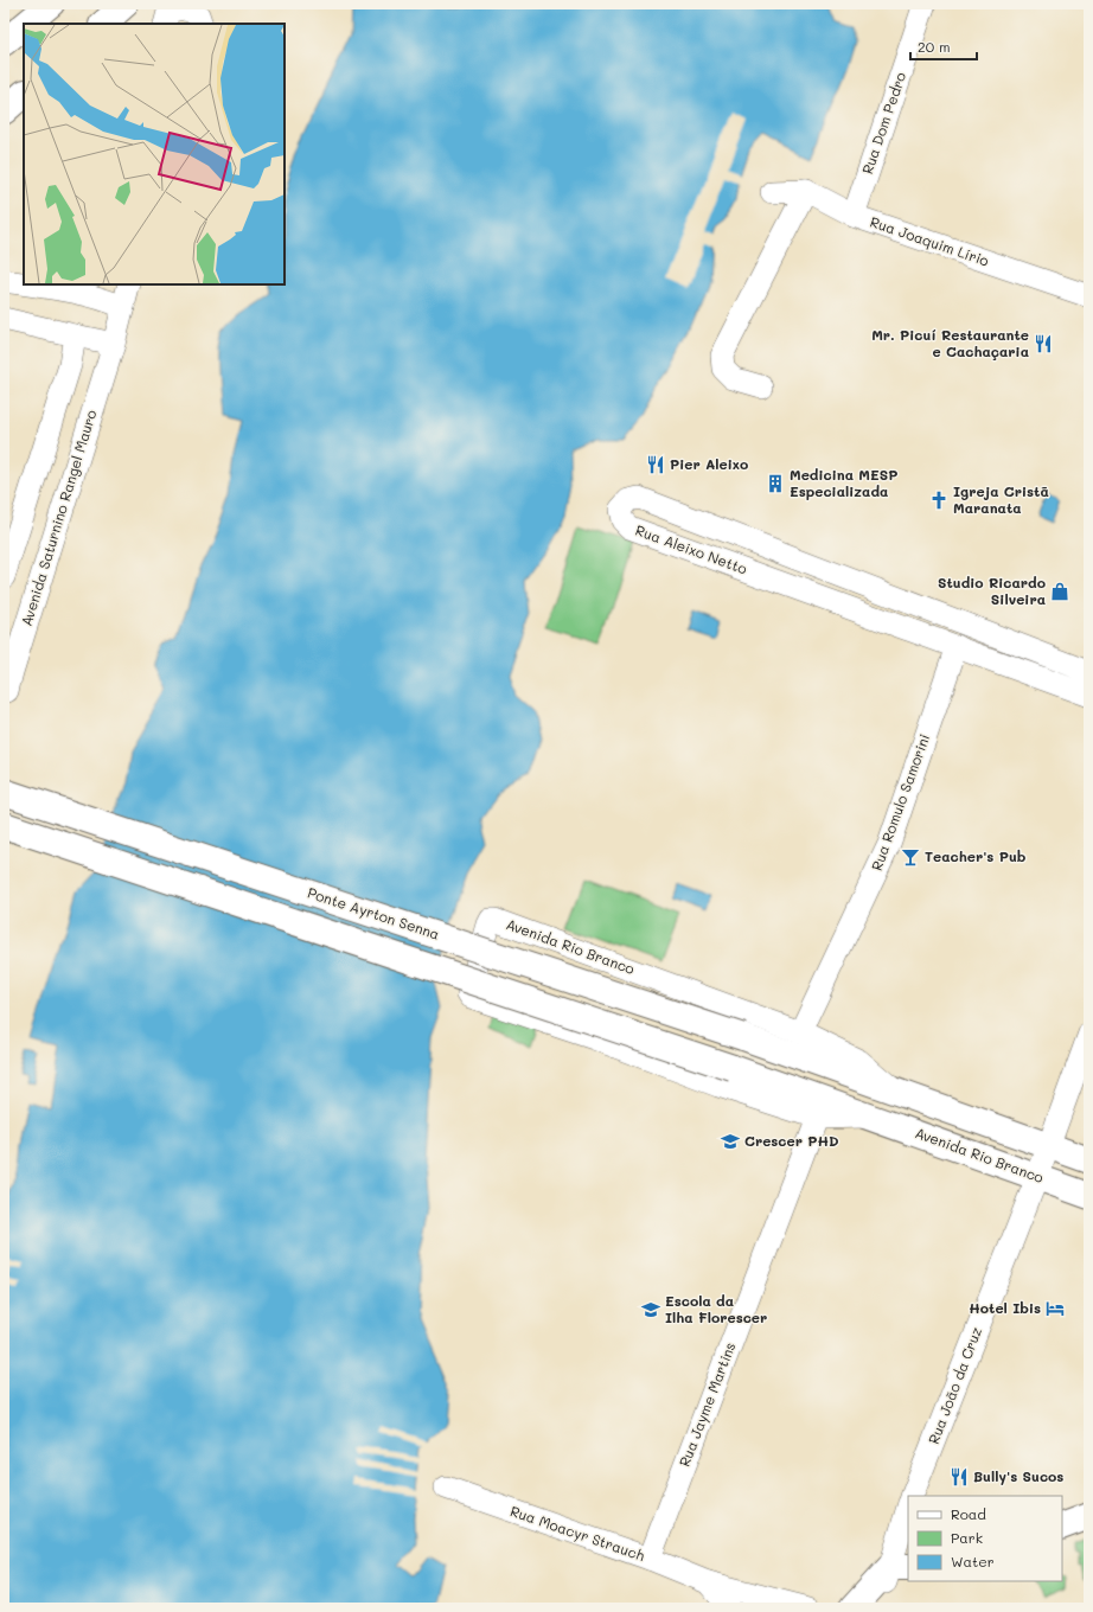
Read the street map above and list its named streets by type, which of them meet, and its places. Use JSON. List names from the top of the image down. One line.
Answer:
{"streets":{"street":["Rua Dom Pedro","Rua Joaquim Lírio","Avenida Saturnino Rangel Mauro","Rua Aleixo Netto","Rua Romulo Samorini","Ponte Ayrton Senna","Avenida Rio Branco","Rua João da Cruz","Rua Jayme Martins","Rua Moacyr Strauch"]},"crossings":[["Rua Dom Pedro","Rua Joaquim Lírio"],["Rua Aleixo Netto","Rua Romulo Samorini"],["Rua Romulo Samorini","Avenida Rio Branco"],["Ponte Ayrton Senna","Avenida Rio Branco"],["Avenida Rio Branco","Rua João da Cruz"],["Avenida Rio Branco","Rua Jayme Martins"],["Rua Jayme Martins","Rua Moacyr Strauch"]],"places":{"restaurant":["Mr. Picuí Restaurante e Cachaçaria","Pier Aleixo","Bully's Sucos"],"building":["Medicina MESP Especializada"],"church":["Igreja Cristã Maranata"],"shop":["Studio Ricardo Silveira"],"bar":["Teacher's Pub"],"school or university":["Crescer PHD","Escola da Ilha Florescer"],"hotel":["Hotel Ibis"]},"legend":["Road","Park","Water"],"scale_bar":"20 m"}
